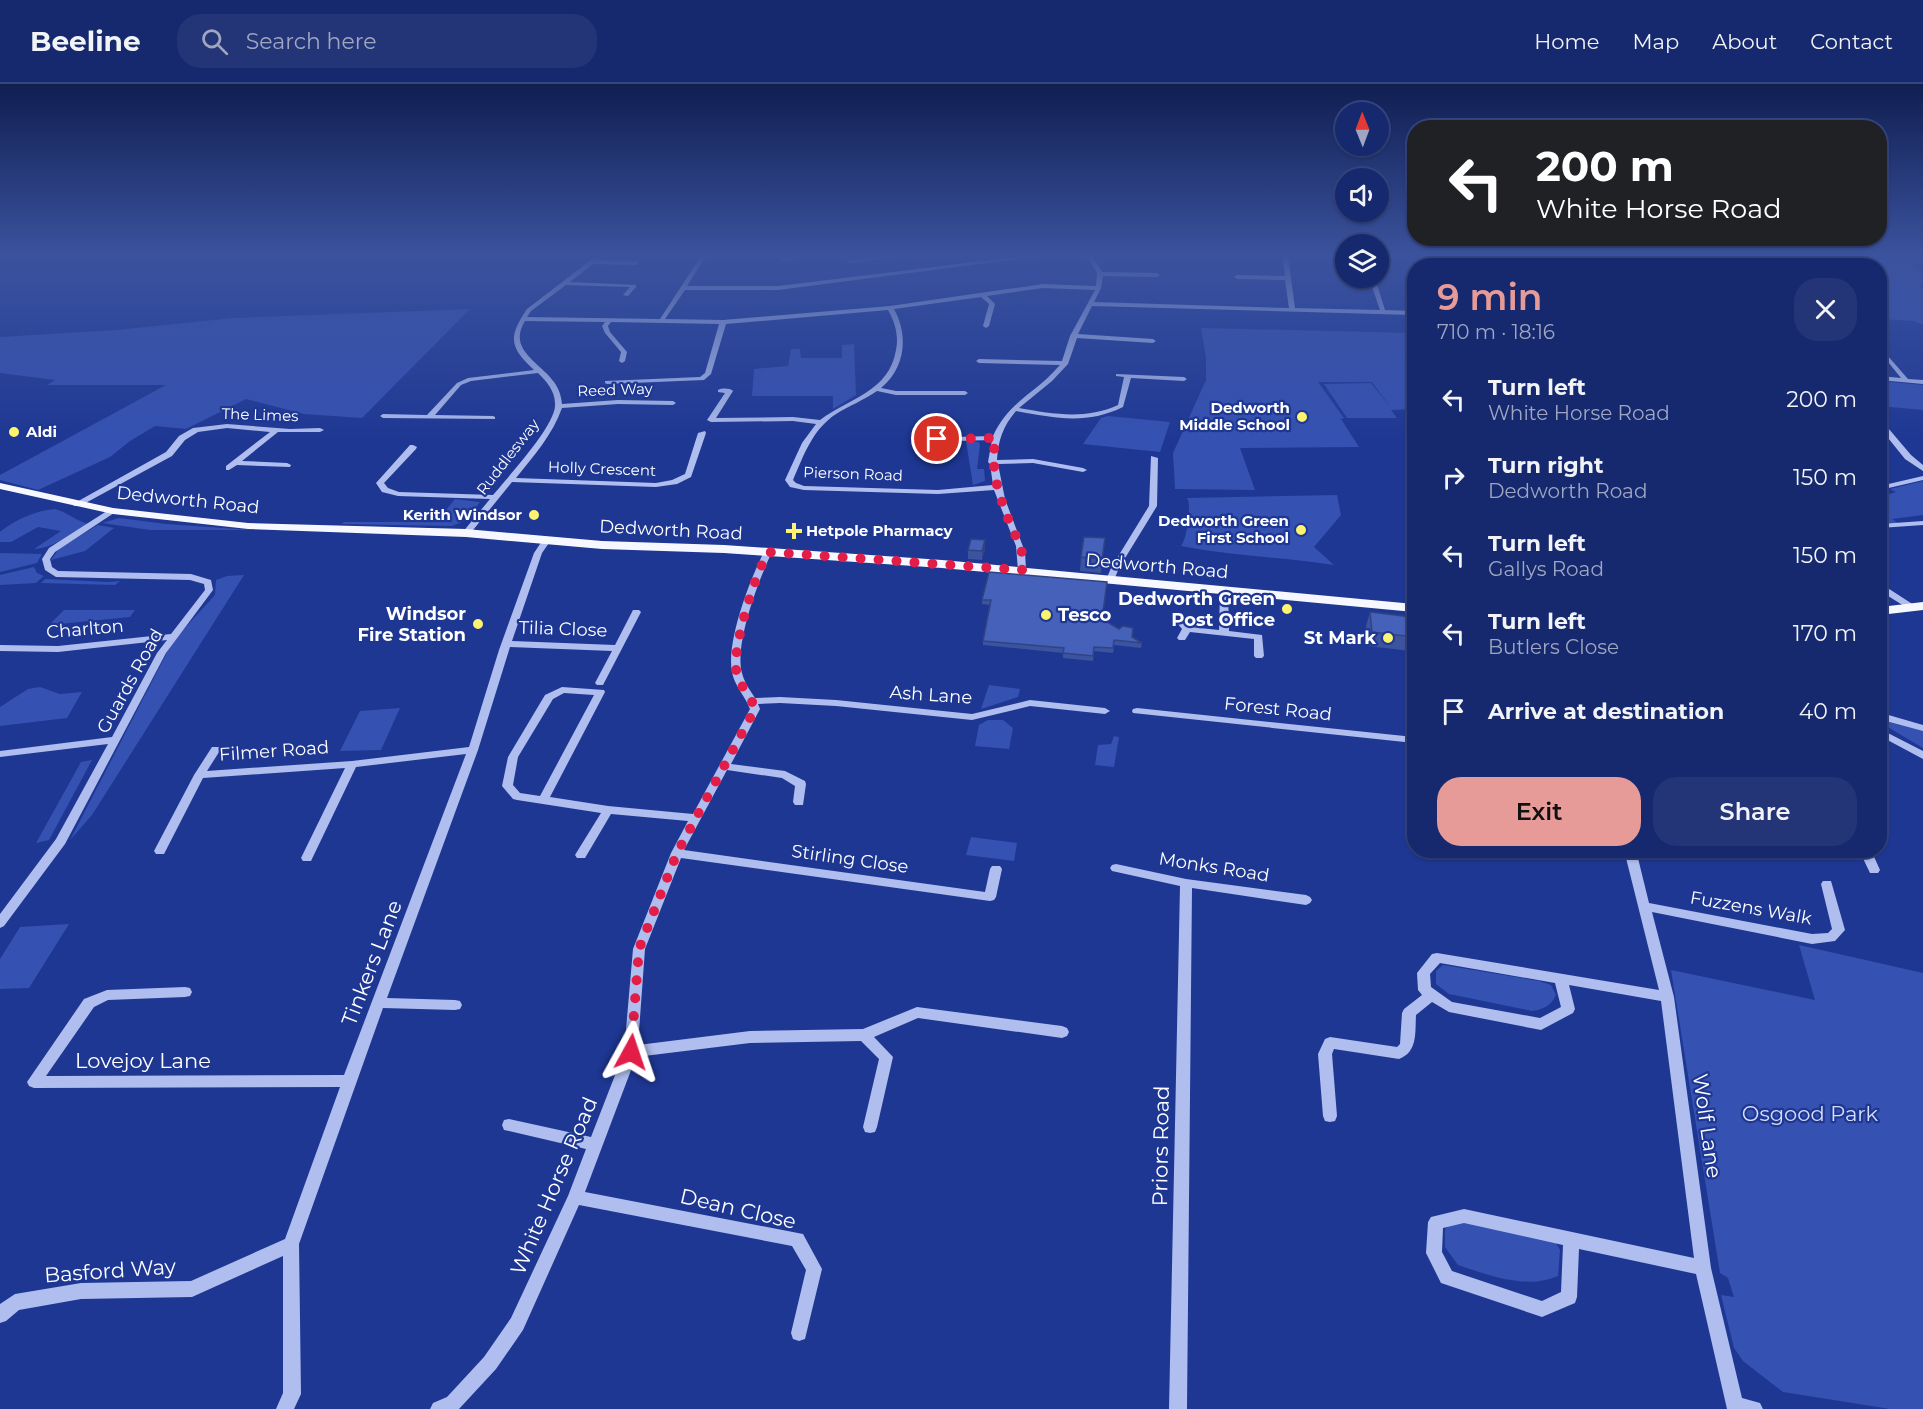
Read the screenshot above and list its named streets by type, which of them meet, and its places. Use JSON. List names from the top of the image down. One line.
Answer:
{"streets":{"main road":["Dedworth Road"],"street":["Reed Way","The Limes","Ruddlesway","Holly Crescent","Pierson Road","Charlton","Tilia Close","Guards Road","Ash Lane","Forest Road","Filmer Road","Stirling Close","Monks Road","Fuzzens Walk","Tinkers Lane","Lovejoy Lane","Wolf Lane","Priors Road","White Horse Road","Dean Close","Basford Way"]},"crossings":[["Reed Way","Ruddlesway"],["The Limes","Dedworth Road"],["Ruddlesway","Holly Crescent"],["Ruddlesway","Dedworth Road"],["Dedworth Road","Guards Road"],["Dedworth Road","Tinkers Lane"],["Charlton","Guards Road"],["Tilia Close","Tinkers Lane"],["Ash Lane","White Horse Road"],["Filmer Road","Tinkers Lane"],["Stirling Close","White Horse Road"],["Monks Road","Priors Road"],["Fuzzens Walk","Wolf Lane"],["Tinkers Lane","Lovejoy Lane"],["Tinkers Lane","Basford Way"],["White Horse Road","Dean Close"]],"parks":["Osgood Park"],"places":{"other":["Dedworth Middle School","Aldi","Kerith Windsor","Dedworth Green First School","Dedworth Green Post Office","Tesco","Windsor Fire Station","St Mark"],"health":["Hetpole Pharmacy"]},"north":"top","page":{"header":"Beeline","search":"Search here","nav":["Home","Map","About","Contact"],"turn":["200 m","White Horse Road"],"heading":["9 min","710 m · 18:16"],"list":[{"name":"Turn left","note":"White Horse Road","value":"200 m"},{"name":"Turn right","note":"Dedworth Road","value":"150 m"},{"name":"Turn left","note":"Gallys Road","value":"150 m"},{"name":"Turn left","note":"Butlers Close","value":"170 m"},{"name":"Arrive at destination","value":"40 m"}],"buttons":["Exit","Share"]}}
